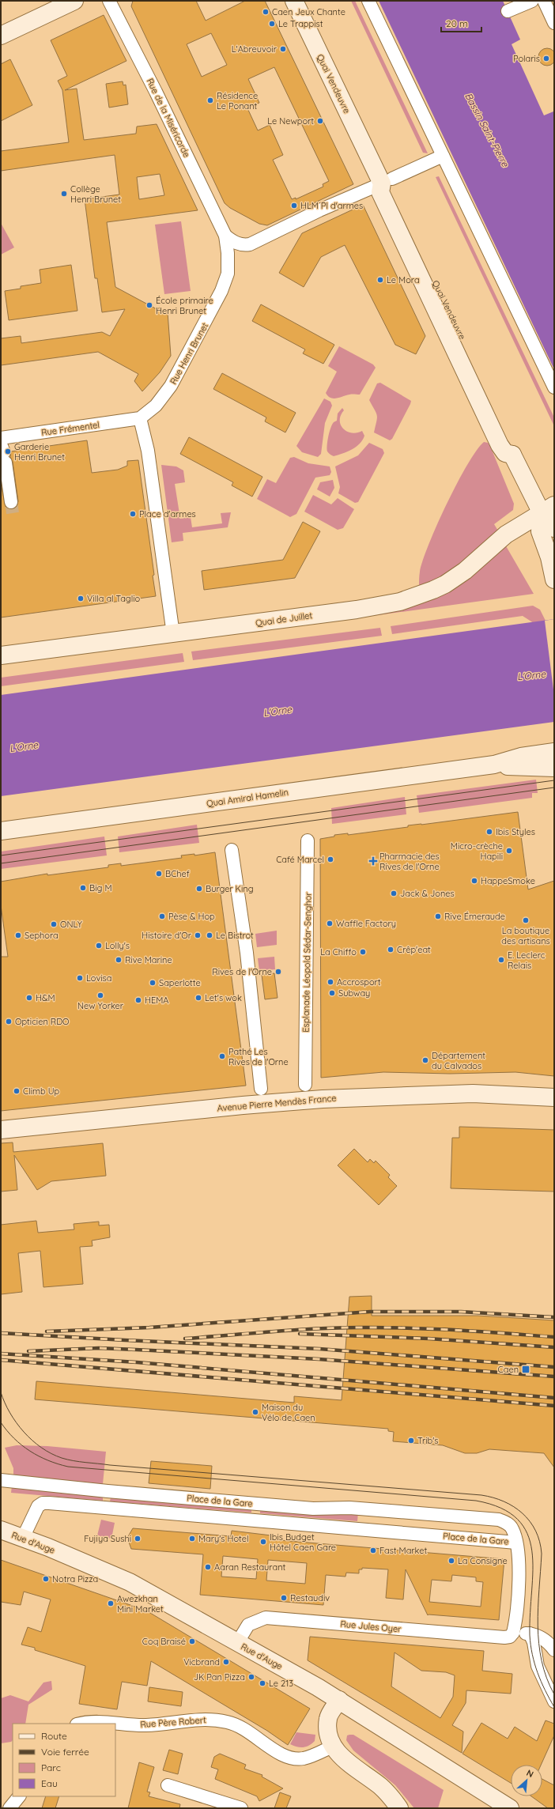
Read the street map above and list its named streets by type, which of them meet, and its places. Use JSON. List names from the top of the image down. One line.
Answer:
{"streets":{"main road":["Quai Vendeuvre","Quai de Juillet","Quai Amiral Hamelin","Avenue Pierre Mendès France","Rue d'Auge"],"street":["Rue de la Miséricorde","Rue Henri Brunet","Rue Frémentel","Esplanade Léopold Sédar-Senghor","Place de la Gare","Rue Jules Oyer","Rue Père Robert"]},"crossings":[["Quai Vendeuvre","Quai de Juillet"],["Rue de la Miséricorde","Rue Henri Brunet"],["Rue Henri Brunet","Rue Frémentel"],["Place de la Gare","Rue d'Auge"],["Rue d'Auge","Rue Jules Oyer"]],"water":["Bassin Saint-Pierre","L'Orne"],"places":{"other":["Caen Jeux Chante","Le Trappist","L'Abreuvoir","Polaris","Résidence Le Ponant","Le Newport","Collège Henri Brunet","HLM Pl d'armes","Le Mora","École primaire Henri Brunet","Garderie Henri Brunet","Place d'armes","Villa al Taglio","Ibis Styles","Micro-crèche Hapili","Café Marcel","BChef","HappeSmoke","Big M","Burger King","Jack & Jones","Pèse & Hop","Rive Émeraude","La boutique des artisans","Waffle Factory","ONLY","Sephora","Histoire d'Or","Le Bistrot","Lolly's","Crêp'eat","La Chiffo","Rive Marine","E. Leclerc Relais","Rives de l'Orne","Lovisa","Accrosport","Saperlotte","Subway","New Yorker","H&M","Let's wok","HEMA","Opticien RDO","Pathé Les Rives de l'Orne","Département du Calvados","Climb Up","Maison du Vélo de Caen","Trib's","Fujiya Sushi","Mary's Hotel","Ibis Budget Hôtel Caen Gare","Fast Market","La Consigne","Aaran Restaurant","Notra Pizza","Restaudiv","Awezkhan Mini Market","Coq Braisé","Vicbrand","JK Pan Pizza","Le 213"],"health":["Pharmacie des Rives de l'Orne"],"transit":["Caen"]},"legend":["Route","Voie ferrée","Parc","Eau"],"scale_bar":"20 m","north":"top right"}
